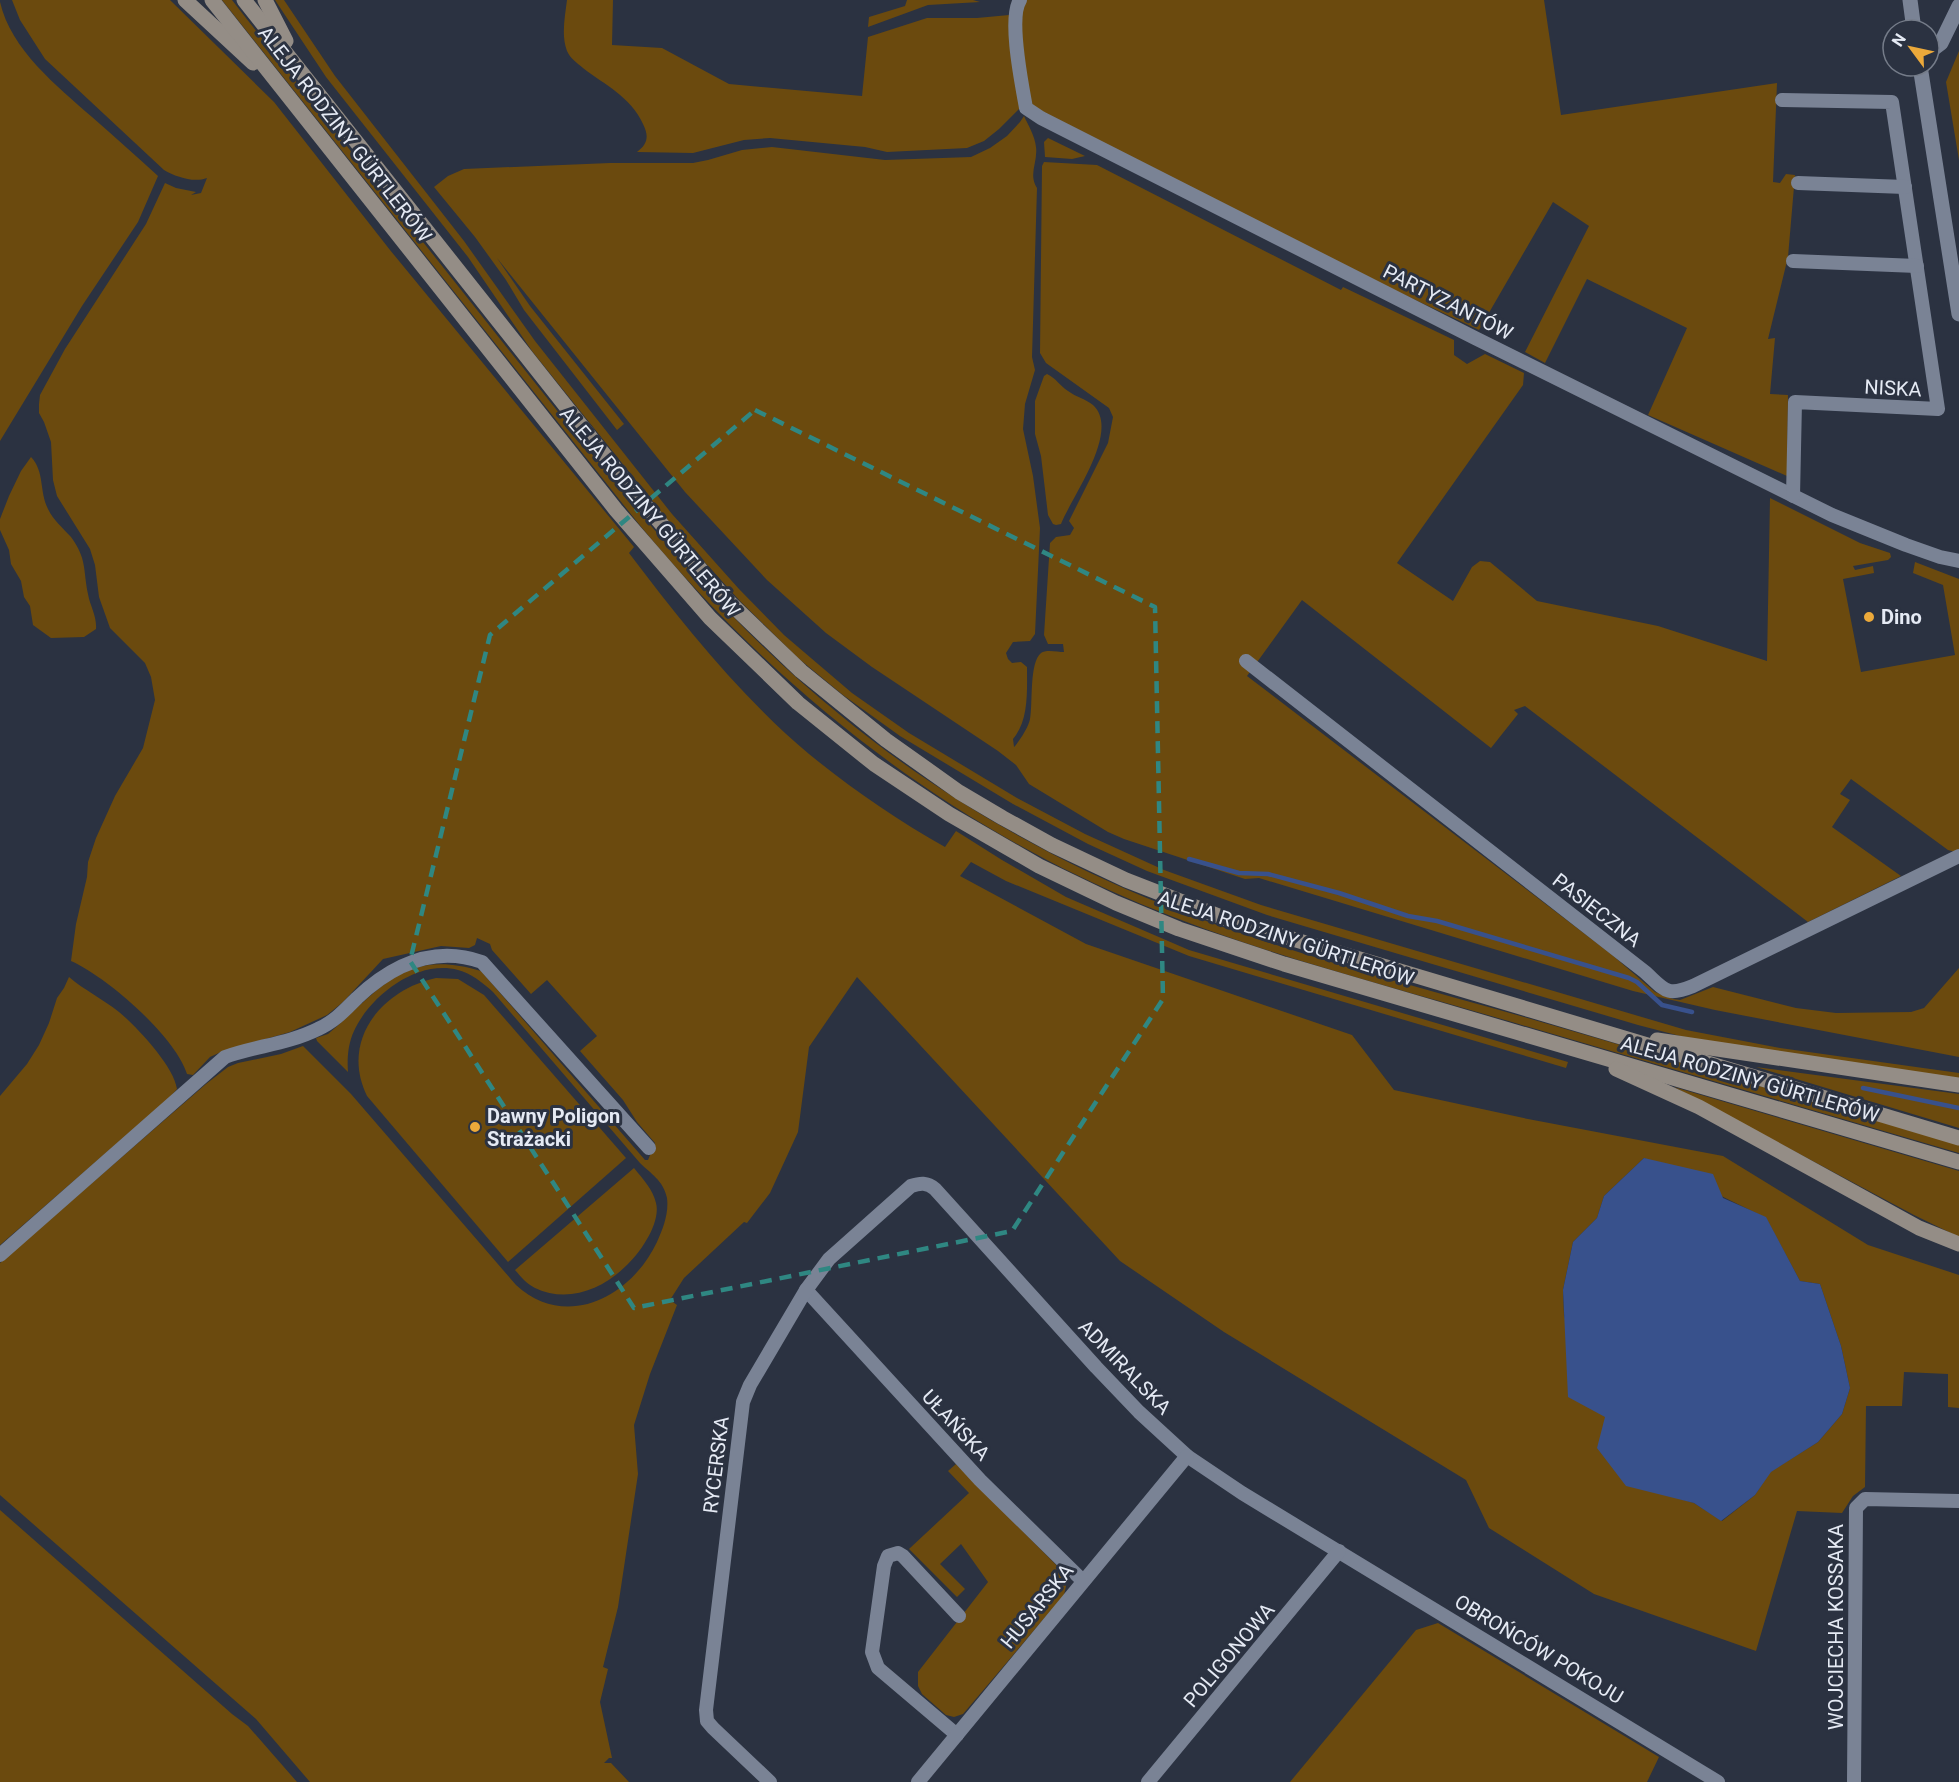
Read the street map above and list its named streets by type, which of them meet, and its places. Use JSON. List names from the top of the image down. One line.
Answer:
{"streets":{"main road":["ALEJA RODZINY GÜRTLERÓW"],"street":["PARTYZANTÓW","NISKA","PASIECZNA","ADMIRALSKA","UŁAŃSKA","RYCERSKA","HUSARSKA","WOJCIECHA KOSSAKA","OBROŃCÓW POKOJU","POLIGONOWA"]},"crossings":[["PARTYZANTÓW","NISKA"],["ADMIRALSKA","RYCERSKA"],["ADMIRALSKA","HUSARSKA"],["ADMIRALSKA","OBROŃCÓW POKOJU"],["ADMIRALSKA","POLIGONOWA"],["UŁAŃSKA","RYCERSKA"],["UŁAŃSKA","HUSARSKA"],["OBROŃCÓW POKOJU","POLIGONOWA"]],"places":["Dino","Dawny Poligon Strażacki"],"north":"top left"}
